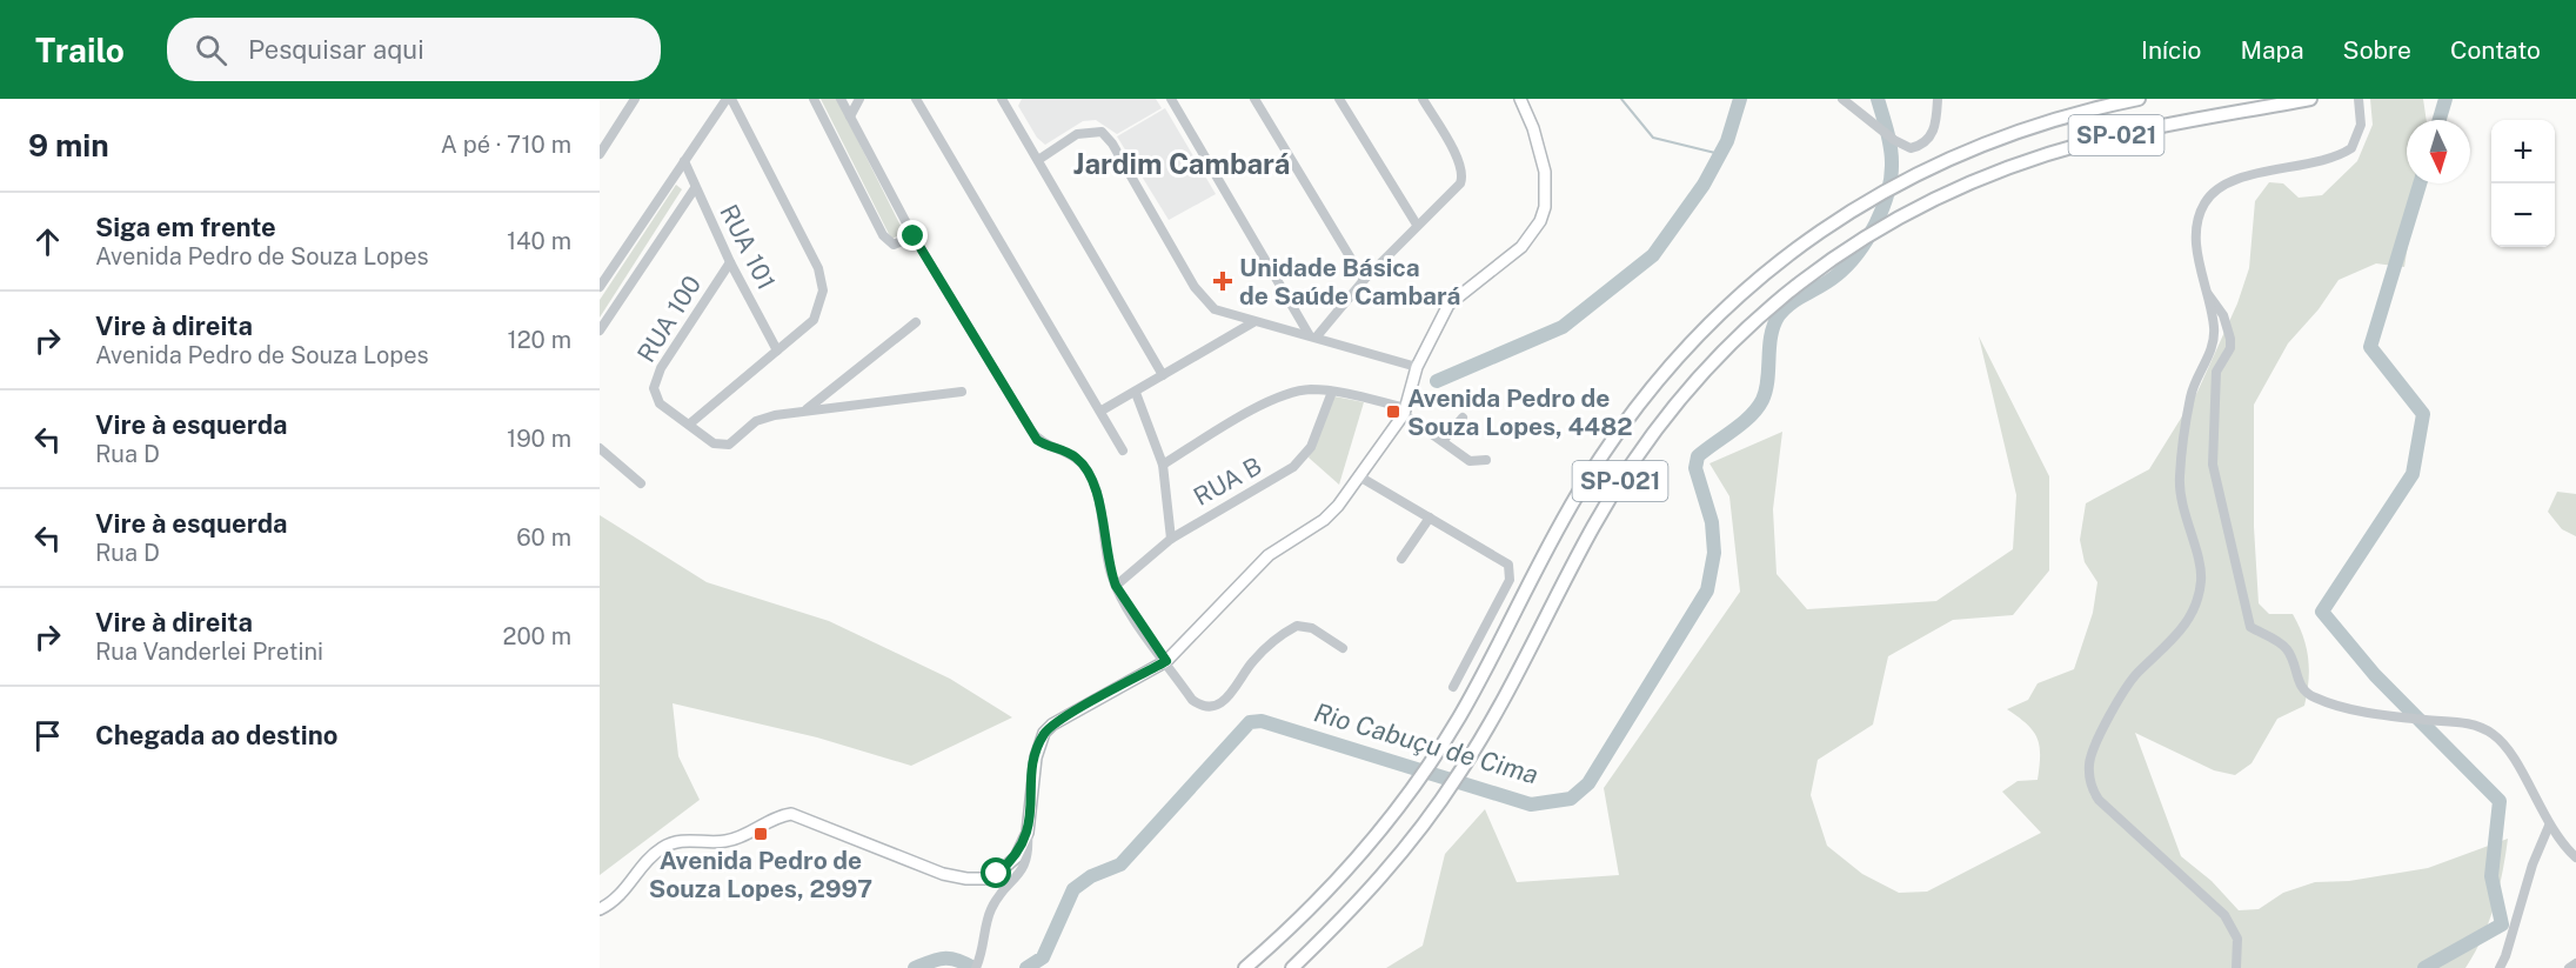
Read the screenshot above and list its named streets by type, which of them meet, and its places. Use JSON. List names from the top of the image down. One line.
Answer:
{"streets":{"highway":["SP-021"],"street":["RUA 101","RUA 100","RUA B"]},"crossings":[["RUA 101","RUA 100"]],"districts":["Jardim Cambará"],"water":["Rio Cabuçu de Cima"],"places":{"health":["Unidade Básica de Saúde Cambará"],"transit":["Avenida Pedro de Souza Lopes, 4482","Avenida Pedro de Souza Lopes, 2997"]},"north":"bottom","page":{"header":"Trailo","search":"Pesquisar aqui","nav":["Início","Mapa","Sobre","Contato"],"heading":["9 min","A pé · 710 m"],"map_buttons":["+","−"],"list":[["Siga em frente","Avenida Pedro de Souza Lopes","140 m"],["Vire à direita","Avenida Pedro de Souza Lopes","120 m"],["Vire à esquerda","Rua D","190 m"],["Vire à esquerda","Rua D","60 m"],["Vire à direita","Rua Vanderlei Pretini","200 m"],"Chegada ao destino"]}}
